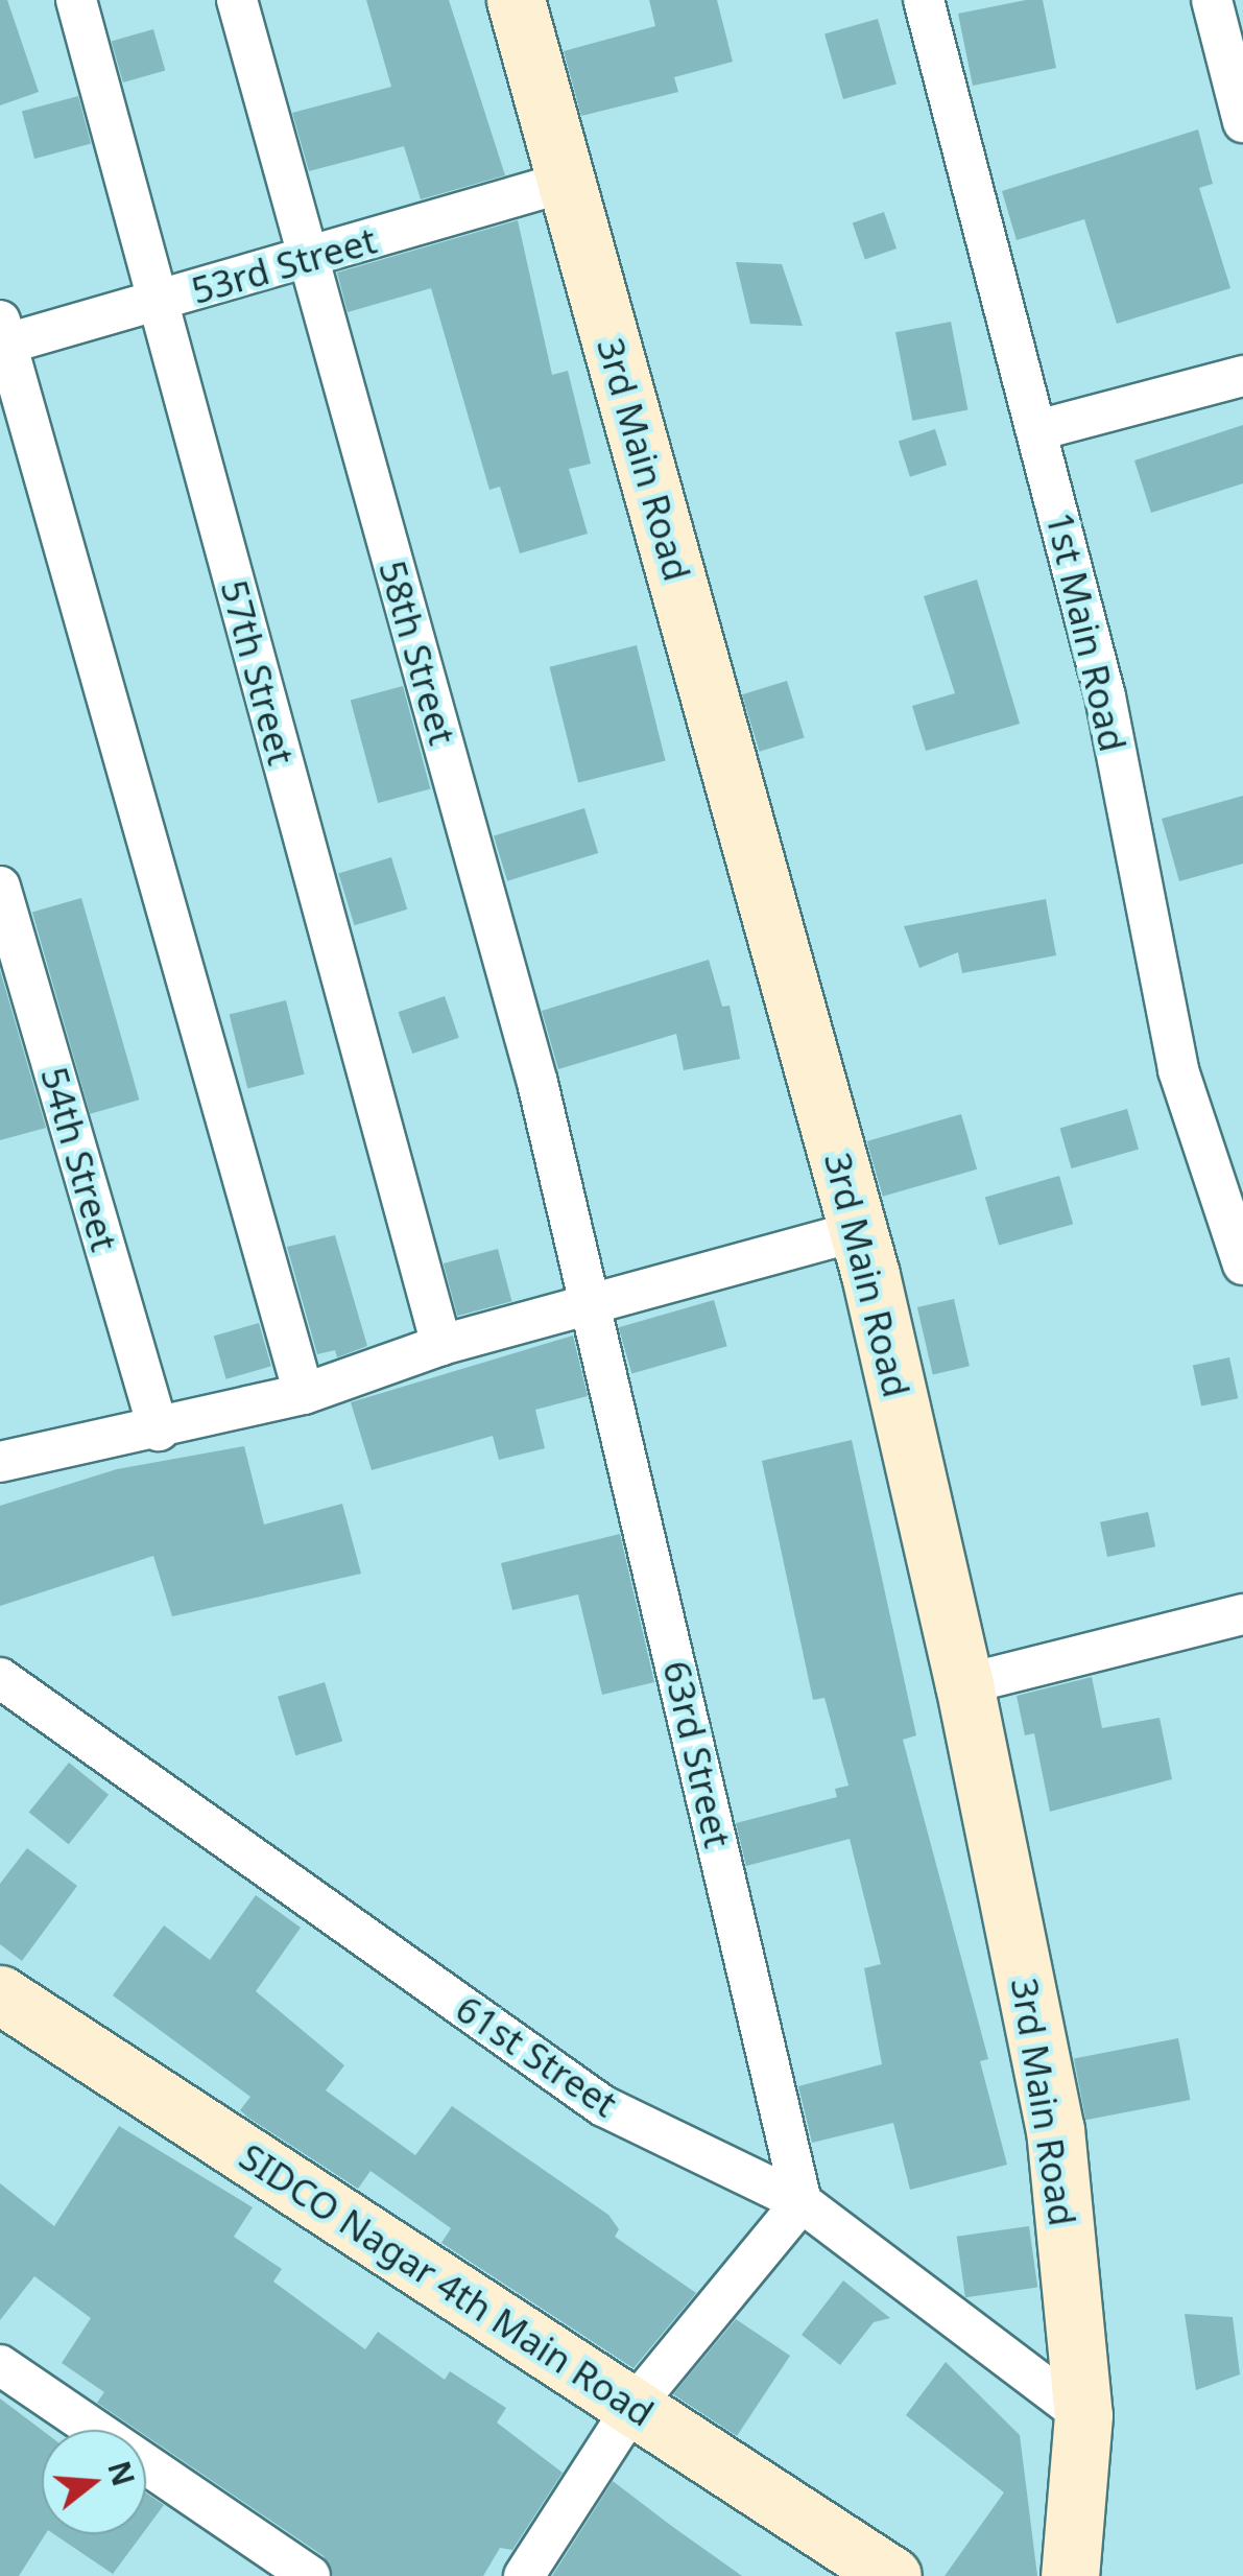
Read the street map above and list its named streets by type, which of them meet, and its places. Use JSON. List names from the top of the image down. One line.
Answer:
{"streets":{"street":["53rd Street","3rd Main Road","1st Main Road","58th Street","57th Street","54th Street","63rd Street","61st Street","SIDCO Nagar 4th Main Road"]},"crossings":[["53rd Street","3rd Main Road"],["53rd Street","58th Street"],["53rd Street","57th Street"],["3rd Main Road","61st Street"],["58th Street","63rd Street"],["63rd Street","61st Street"]],"north":"right"}
